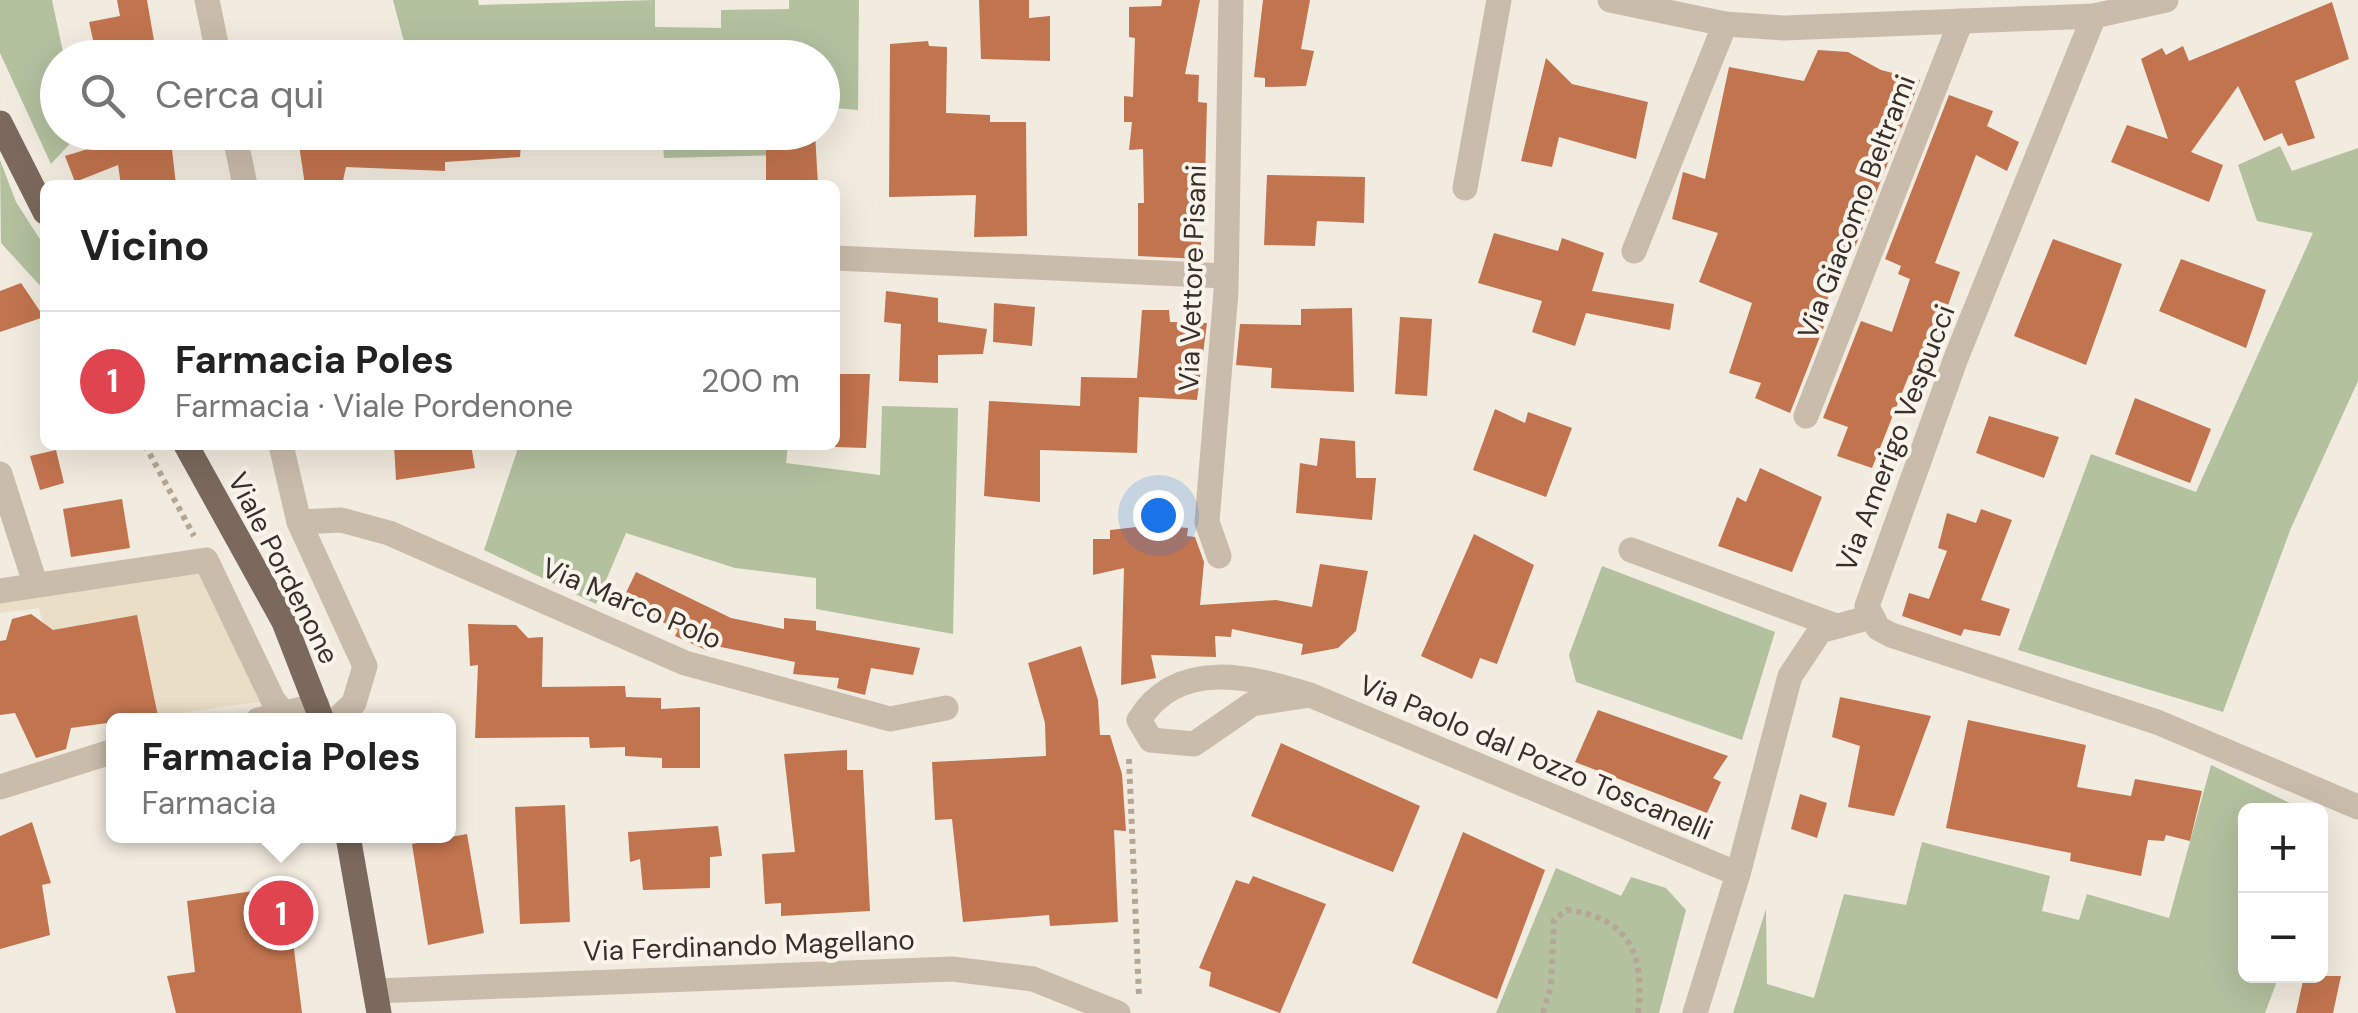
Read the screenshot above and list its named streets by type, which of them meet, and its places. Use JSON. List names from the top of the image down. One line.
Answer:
{"streets":{"main road":["Viale Pordenone"],"street":["Via Giacomo Beltrami","Via Vettore Pisani","Via Amerigo Vespucci","Via Marco Polo","Via Paolo dal Pozzo Toscanelli","Via Ferdinando Magellano"]},"crossings":[["Viale Pordenone","Via Marco Polo"]],"page":{"search":"Cerca qui","heading":"Vicino","list":[{"mark":"1","name":"Farmacia Poles","note":"Farmacia · Viale Pordenone","value":"200 m"}],"popup":["Farmacia Poles","Farmacia"],"map_buttons":["+","−"],"pins":"1"}}
